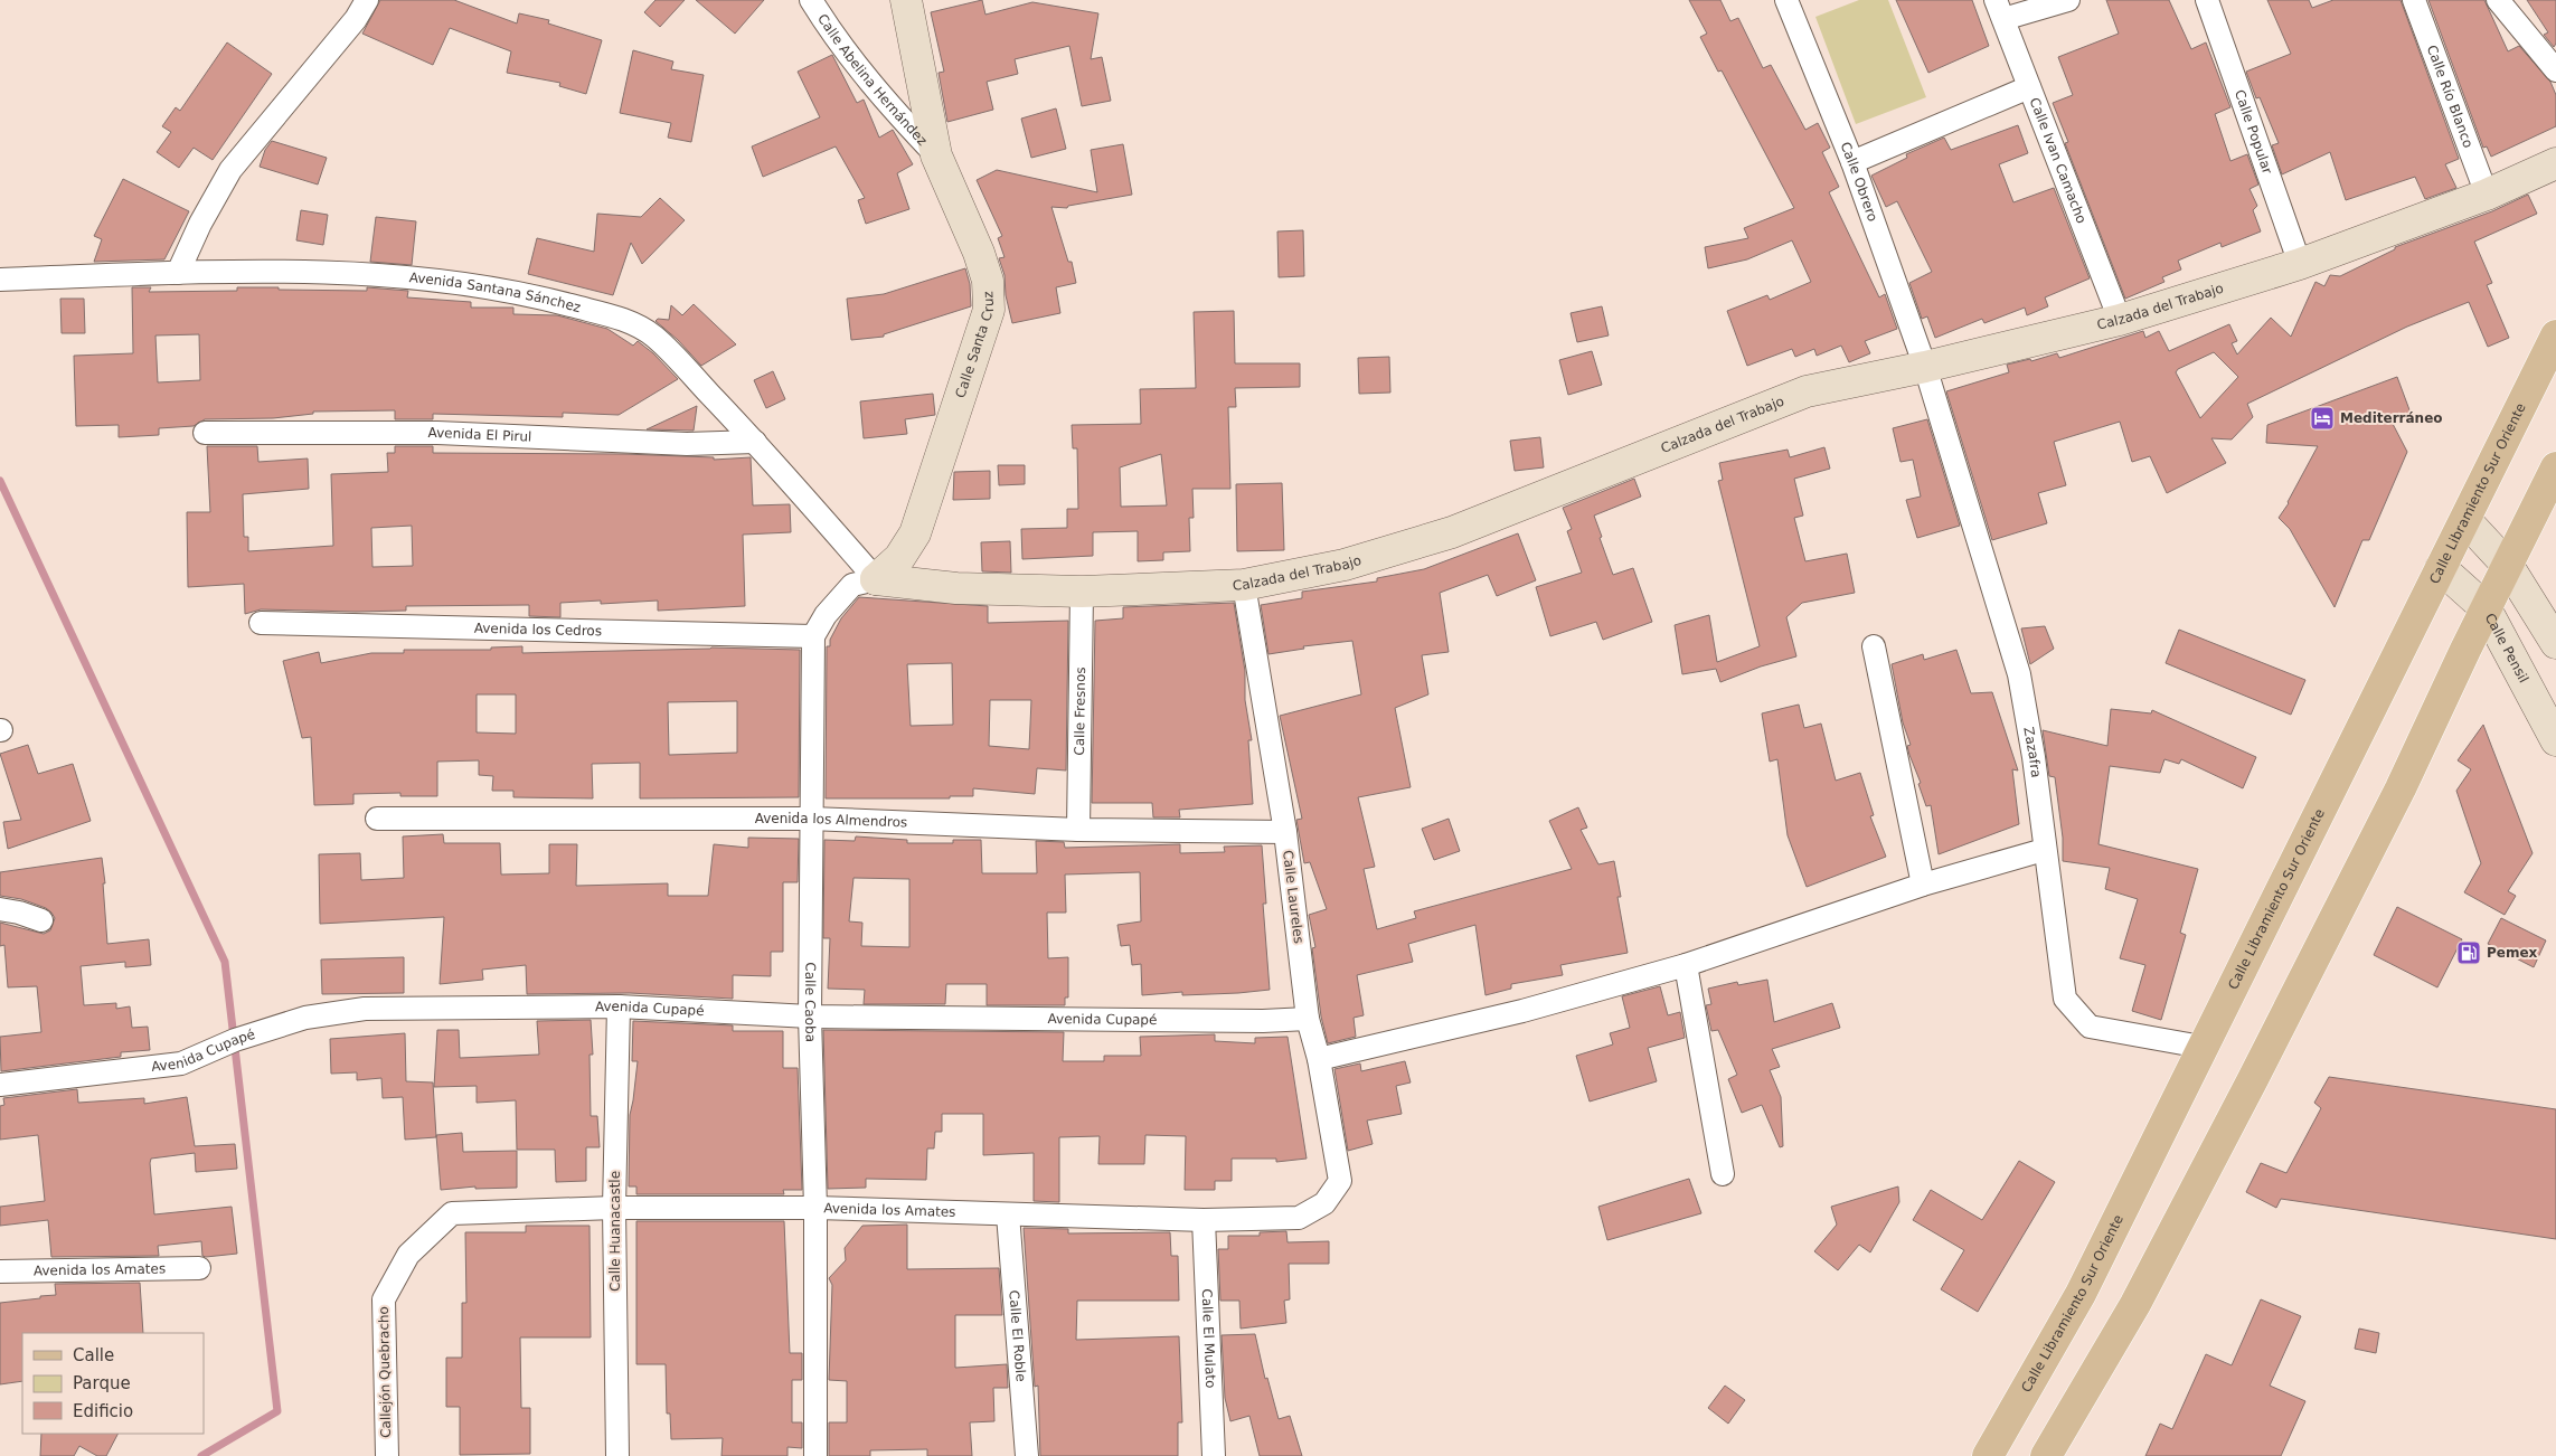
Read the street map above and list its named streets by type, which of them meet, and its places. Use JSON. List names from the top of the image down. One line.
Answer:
{"streets":{"main road":["Calle Libramiento Sur Oriente"],"street":["Calle Abelina Hernández","Calle Río Blanco","Calle Popular","Calle Ivan Camacho","Calle Obrero","Avenida Santana Sánchez","Calzada del Trabajo","Calle Santa Cruz","Avenida El Pirul","Avenida los Cedros","Calle Pensil","Calle Fresnos","Zazafra","Avenida los Almendros","Calle Laureles","Calle Caoba","Avenida Cupapé","Avenida los Amates","Calle Huanacastle","Calle El Roble","Calle El Mulato","Callejón Quebracho"]},"crossings":[["Calle Abelina Hernández","Calle Santa Cruz"],["Calle Río Blanco","Calzada del Trabajo"],["Calle Popular","Calzada del Trabajo"],["Calle Ivan Camacho","Calzada del Trabajo"],["Calle Obrero","Calzada del Trabajo"],["Calle Obrero","Zazafra"],["Avenida Santana Sánchez","Calzada del Trabajo"],["Avenida Santana Sánchez","Calle Santa Cruz"],["Avenida Santana Sánchez","Avenida El Pirul"],["Calzada del Trabajo","Calle Santa Cruz"],["Calzada del Trabajo","Calle Fresnos"],["Calzada del Trabajo","Zazafra"],["Calzada del Trabajo","Calle Laureles"],["Calle Libramiento Sur Oriente","Calle Pensil"],["Calle Libramiento Sur Oriente","Zazafra"],["Avenida los Cedros","Calle Caoba"],["Calle Fresnos","Avenida los Almendros"],["Avenida los Almendros","Calle Laureles"],["Avenida los Almendros","Calle Caoba"],["Calle Laureles","Avenida Cupapé"],["Calle Laureles","Avenida los Amates"],["Calle Caoba","Avenida Cupapé"],["Calle Caoba","Avenida los Amates"],["Avenida Cupapé","Calle Huanacastle"],["Avenida los Amates","Calle Huanacastle"],["Avenida los Amates","Calle El Roble"],["Avenida los Amates","Calle El Mulato"],["Avenida los Amates","Callejón Quebracho"]],"places":{"hotel":["Mediterráneo"],"fuel station":["Pemex"]},"legend":["Calle","Parque","Edificio"]}
